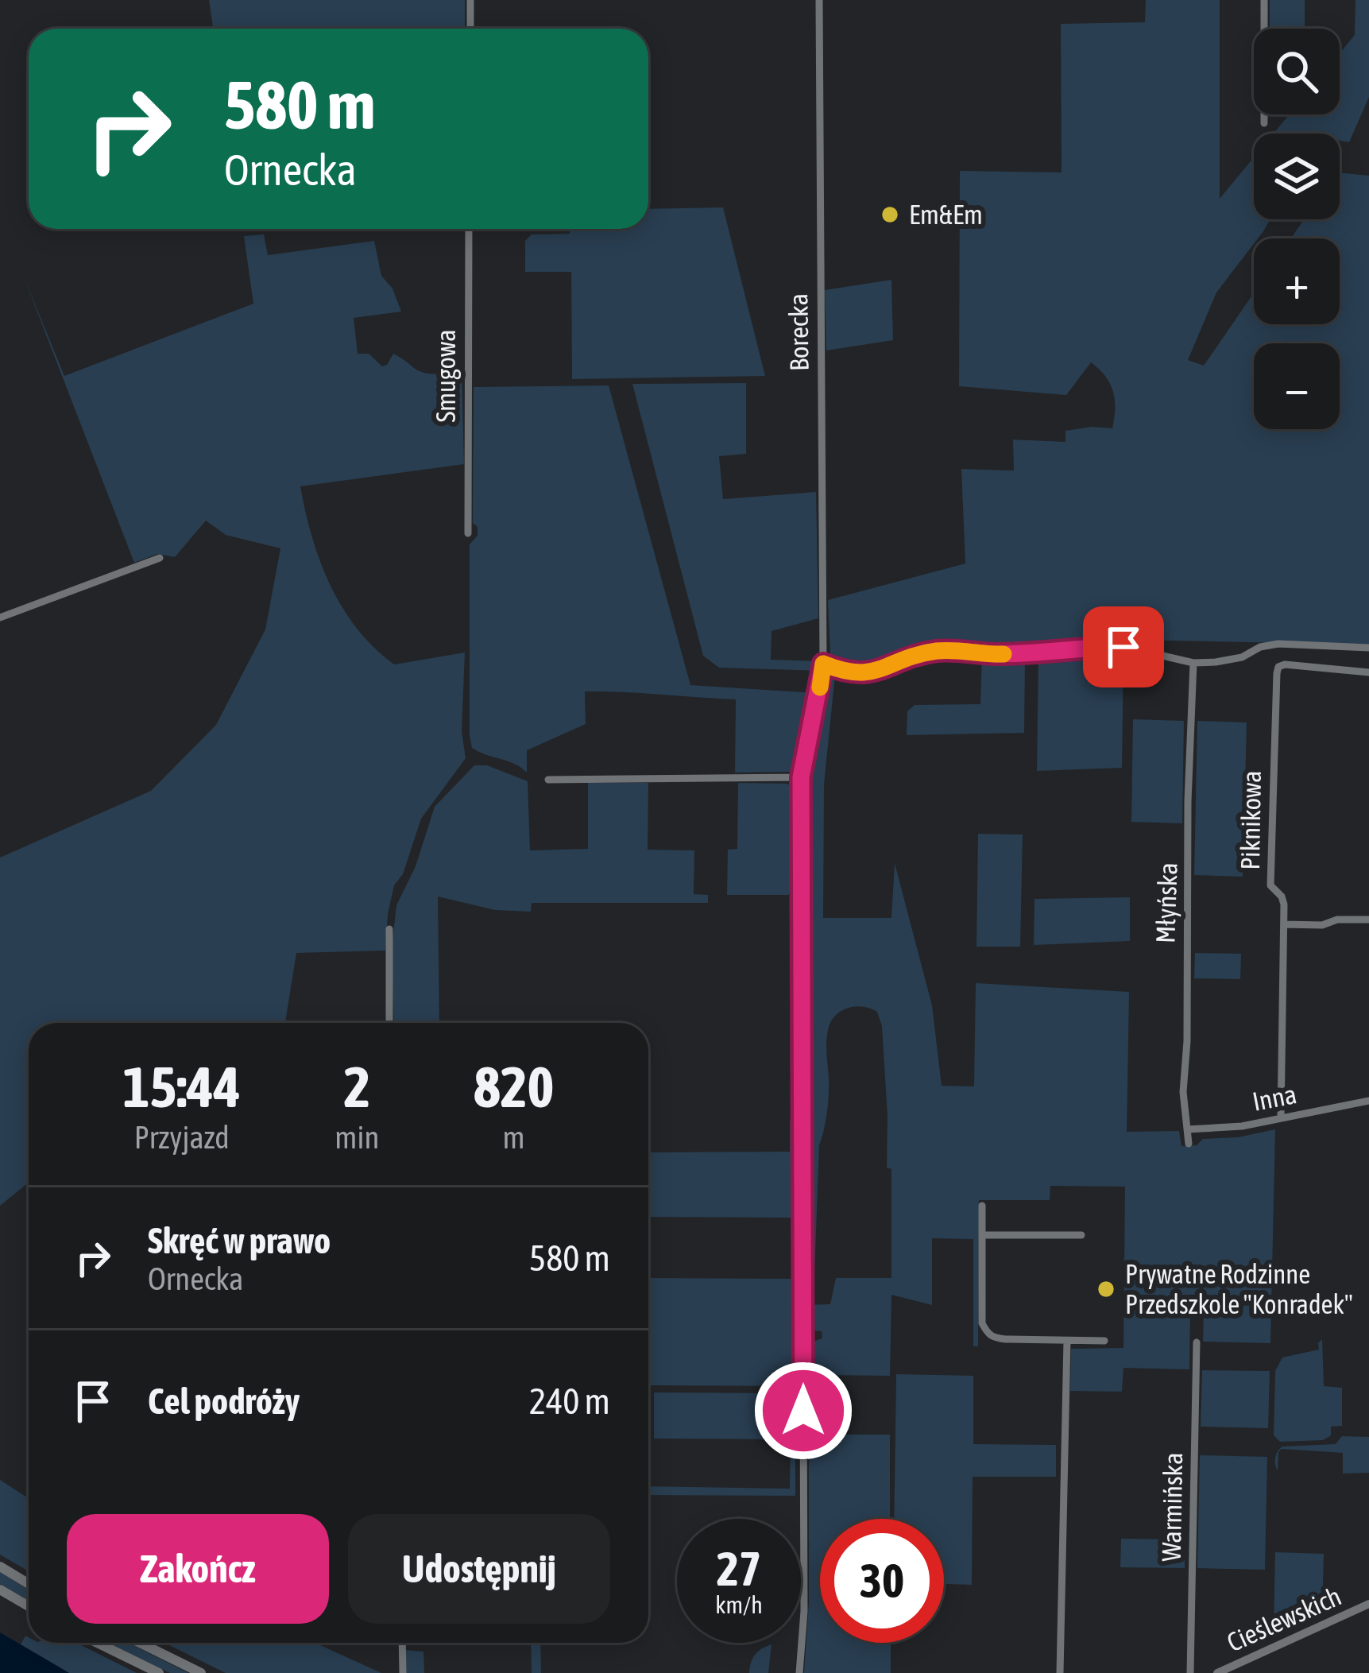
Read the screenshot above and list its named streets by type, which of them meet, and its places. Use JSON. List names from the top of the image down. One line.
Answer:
{"streets":{"street":["Borecka","Smugowa","Piknikowa","Młyńska","Inna","Warmińska","Cieślewskich"]},"crossings":[["Piknikowa","Inna"],["Młyńska","Inna"]],"places":["Em&Em","Prywatne Rodzinne Przedszkole \"Konradek\""],"page":{"map_buttons":["+","−"],"turn":["580 m","Ornecka"],"eta":["15:44","Przyjazd","2","min","820","m"],"list":[{"name":"Skręć w prawo","note":"Ornecka","value":"580 m"},{"name":"Cel podróży","value":"240 m"}],"buttons":["Zakończ","Udostępnij"],"speed":"27 km/h","limit":"30"}}
